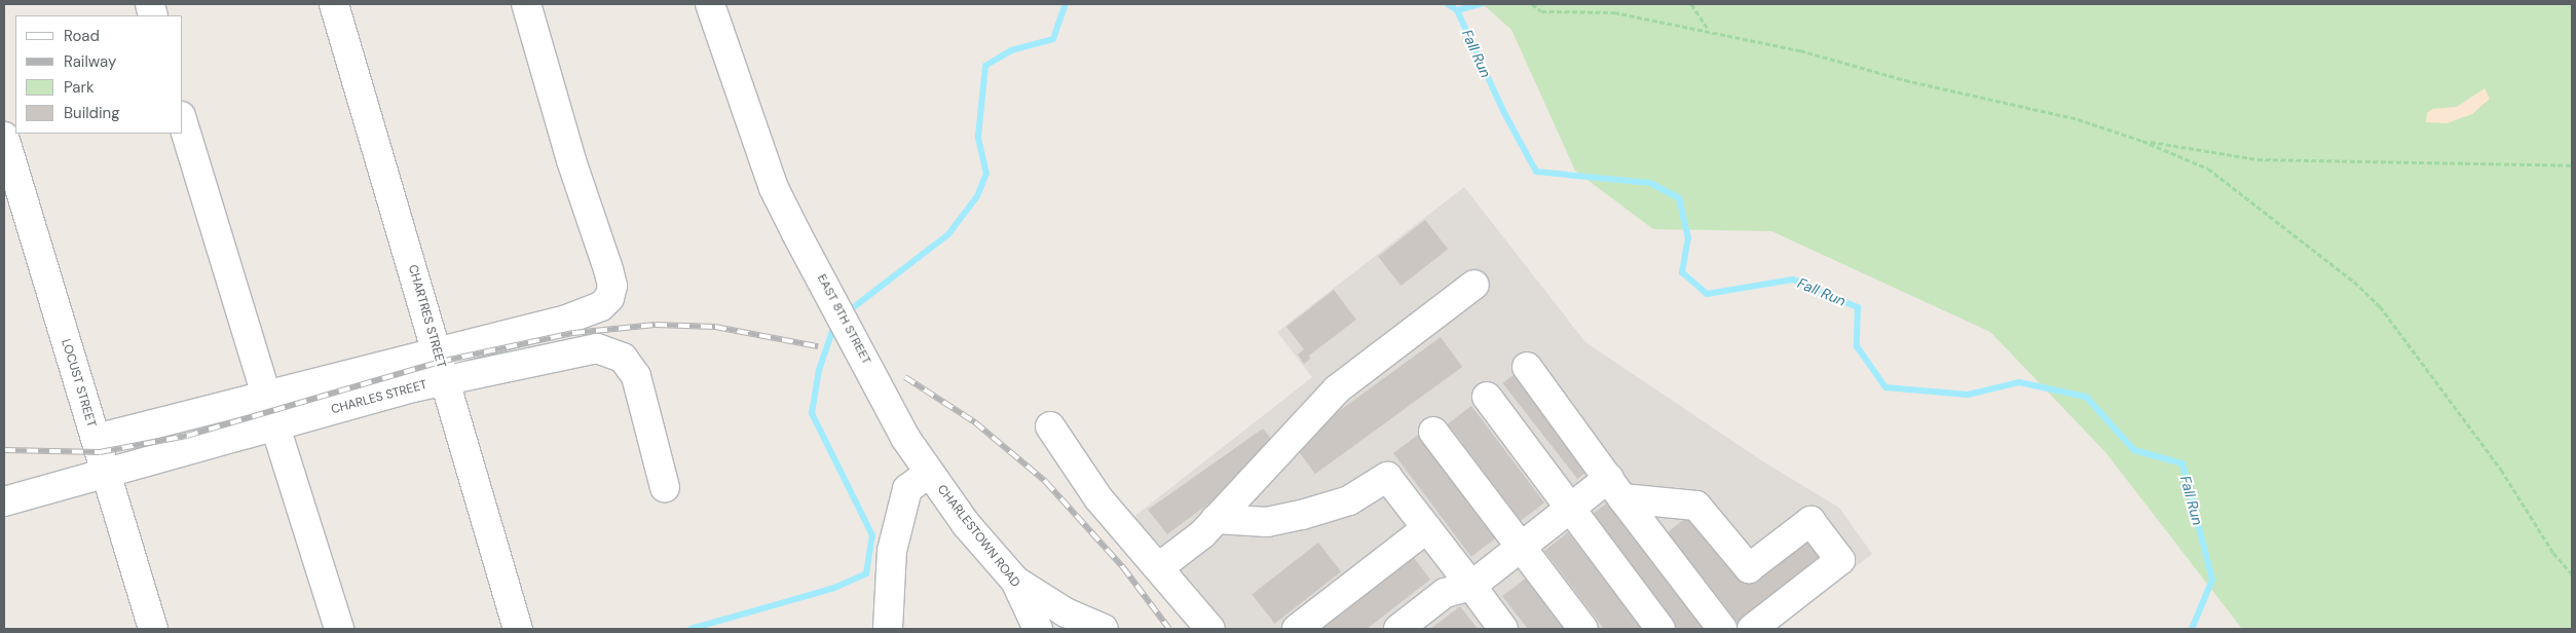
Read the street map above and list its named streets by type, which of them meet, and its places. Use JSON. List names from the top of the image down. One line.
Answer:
{"streets":{"street":["CHARTRES STREET","EAST 8TH STREET","LOCUST STREET","CHARLES STREET","CHARLESTOWN ROAD"]},"crossings":[["CHARTRES STREET","CHARLES STREET"],["EAST 8TH STREET","CHARLESTOWN ROAD"],["LOCUST STREET","CHARLES STREET"]],"water":["Fall Run"],"legend":["Road","Railway","Park","Building"]}
